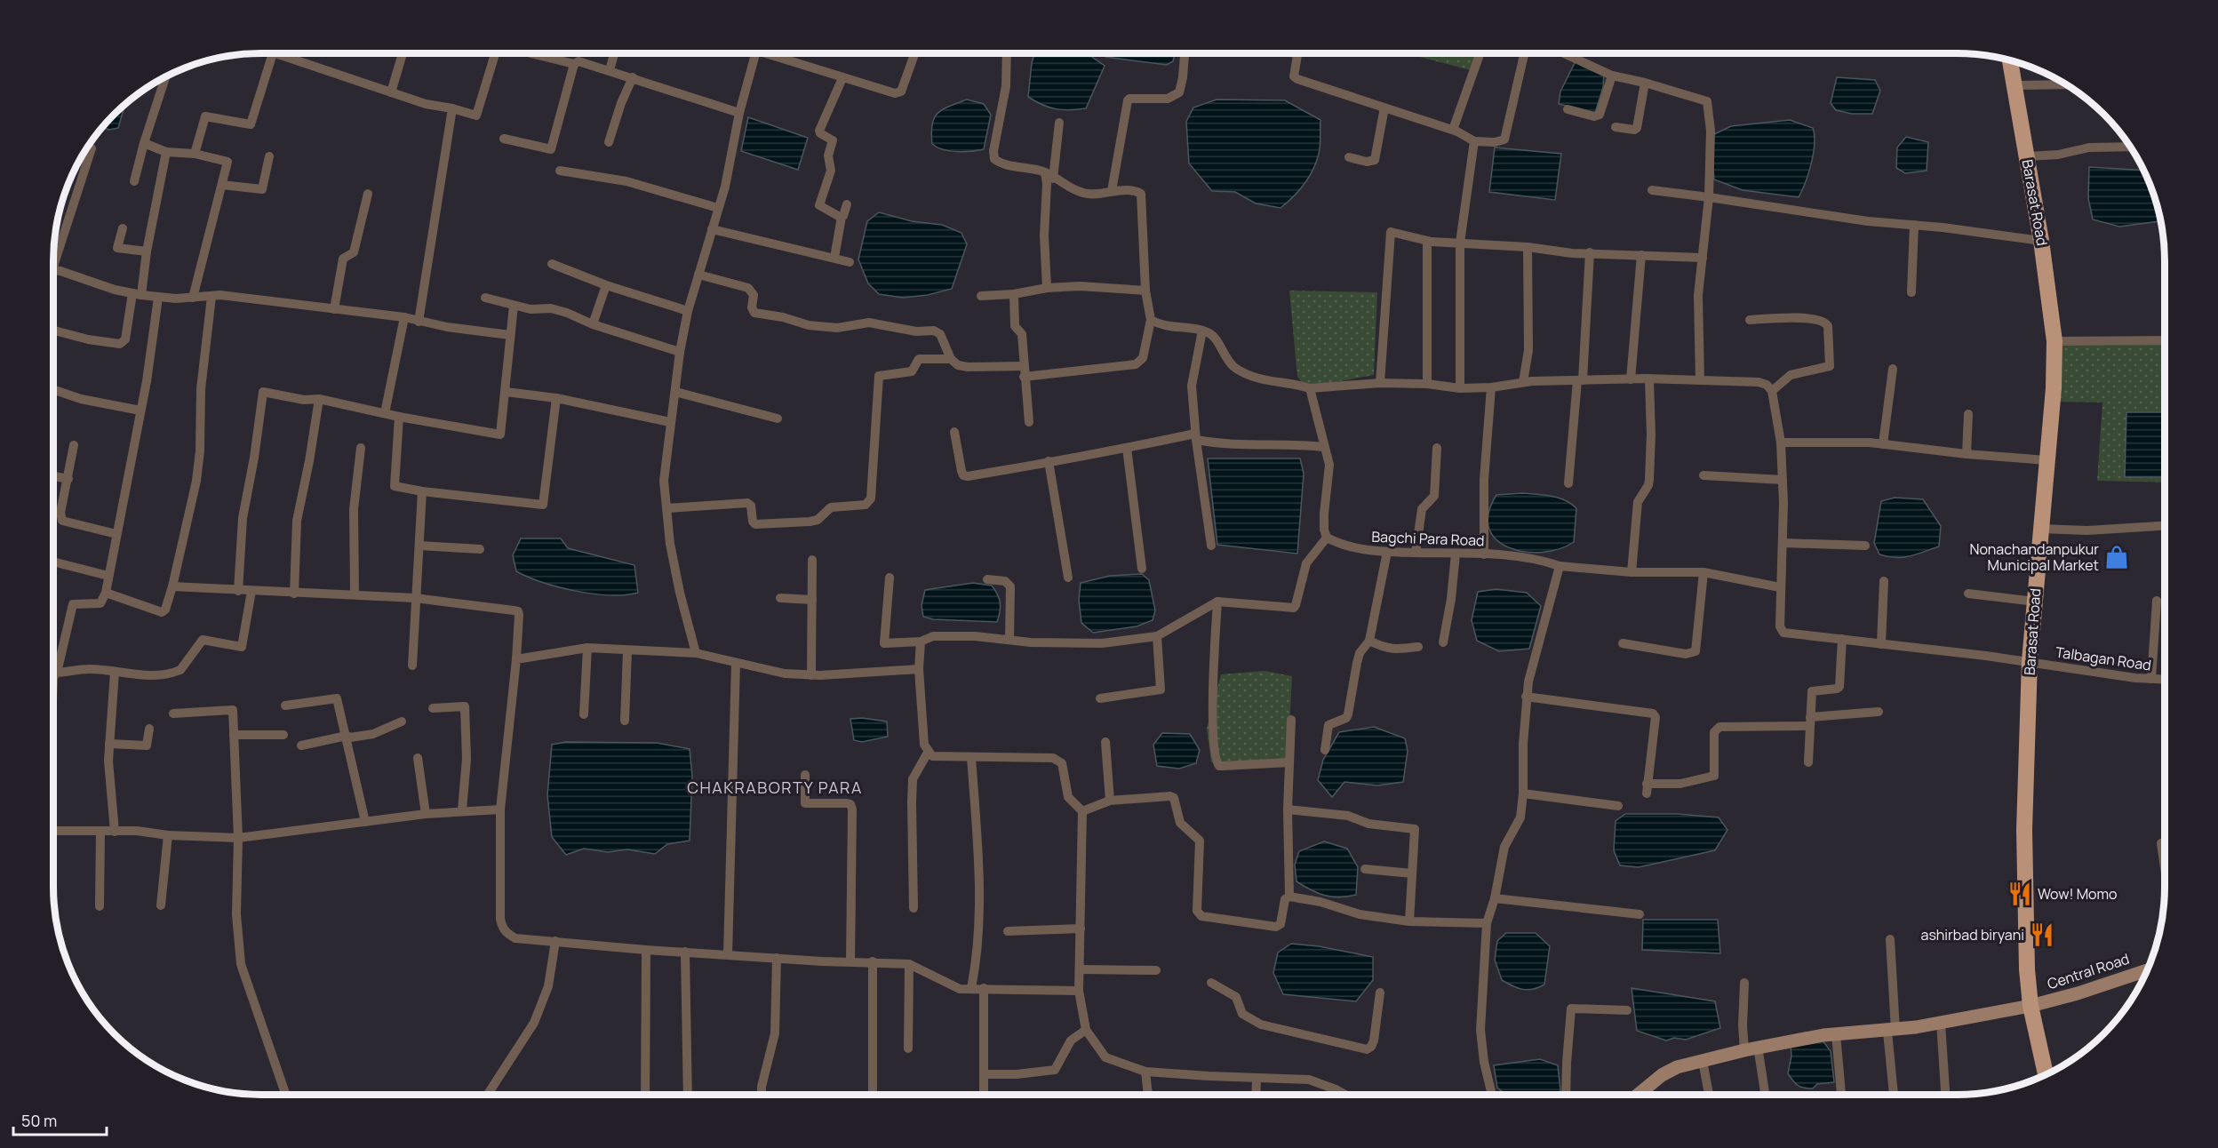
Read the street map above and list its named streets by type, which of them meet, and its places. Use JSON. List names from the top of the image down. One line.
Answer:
{"streets":{"main road":["Barasat Road"],"street":["Bagchi Para Road","Talbagan Road","Central Road"]},"crossings":[["Barasat Road","Talbagan Road"],["Barasat Road","Central Road"],["Bagchi Para Road","Talbagan Road"]],"districts":["CHAKRABORTY PARA"],"places":{"shop":["Nonachandanpukur Municipal Market"],"restaurant":["Wow! Momo","ashirbad biryani"]},"scale_bar":"50 m"}
